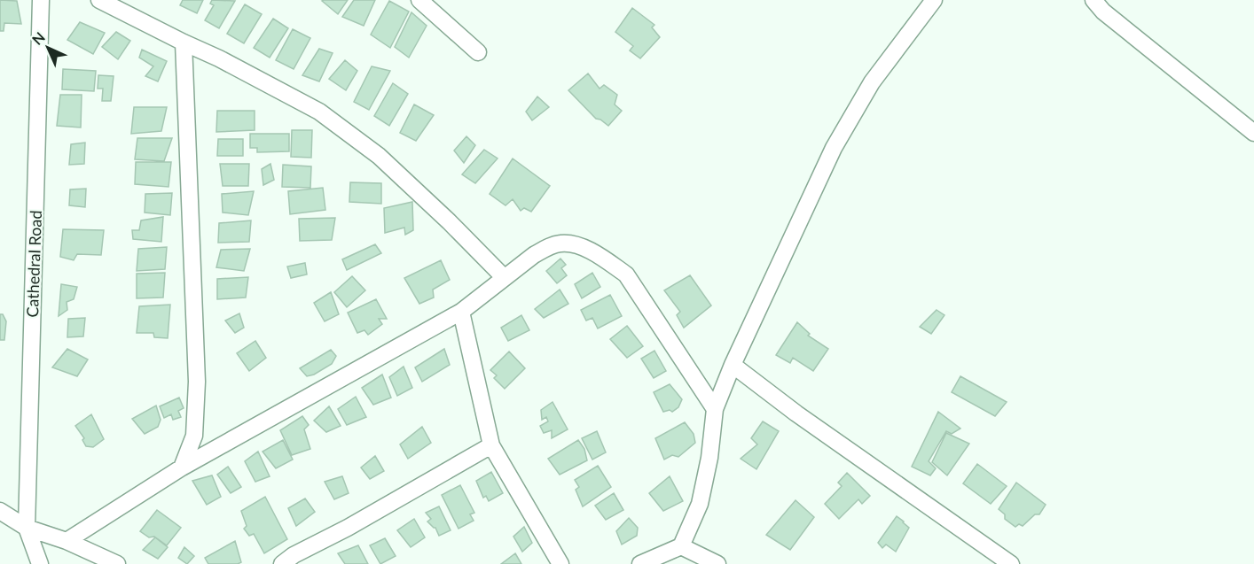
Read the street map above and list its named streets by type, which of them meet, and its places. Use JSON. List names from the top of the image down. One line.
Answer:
{"streets":{"street":["Cathedral Road"]},"north":"top left"}
